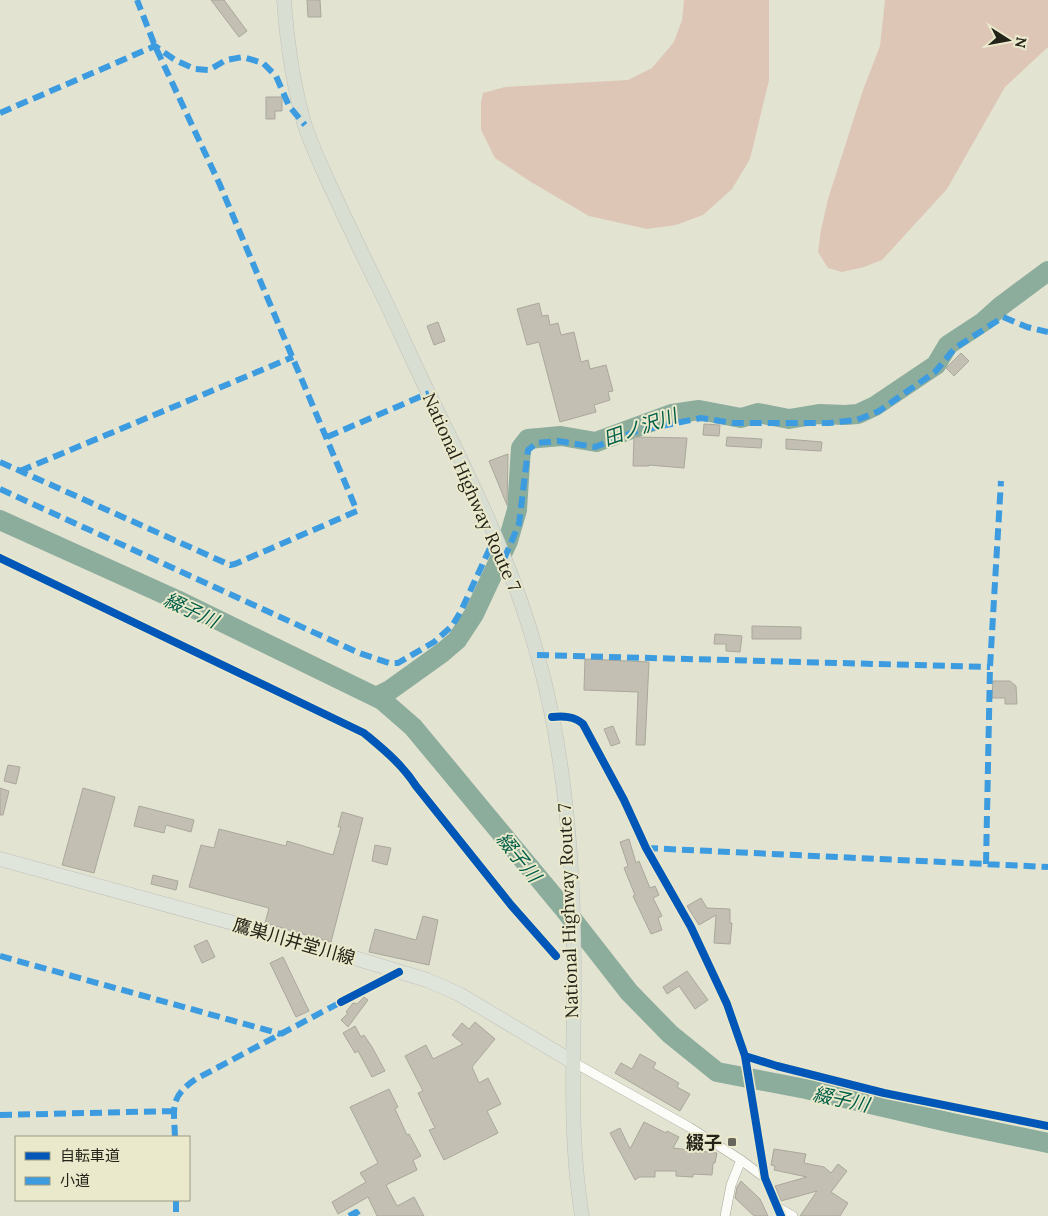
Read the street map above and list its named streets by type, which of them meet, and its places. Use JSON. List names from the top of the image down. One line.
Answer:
{"streets":{"highway":["National Highway Route 7"],"main road":["鷹巣川井堂川線"]},"crossings":[["National Highway Route 7","鷹巣川井堂川線"]],"water":["田ノ沢川","綴子川"],"places":{"transit":["綴子"]},"legend":["自転車道","小道"],"north":"right"}
